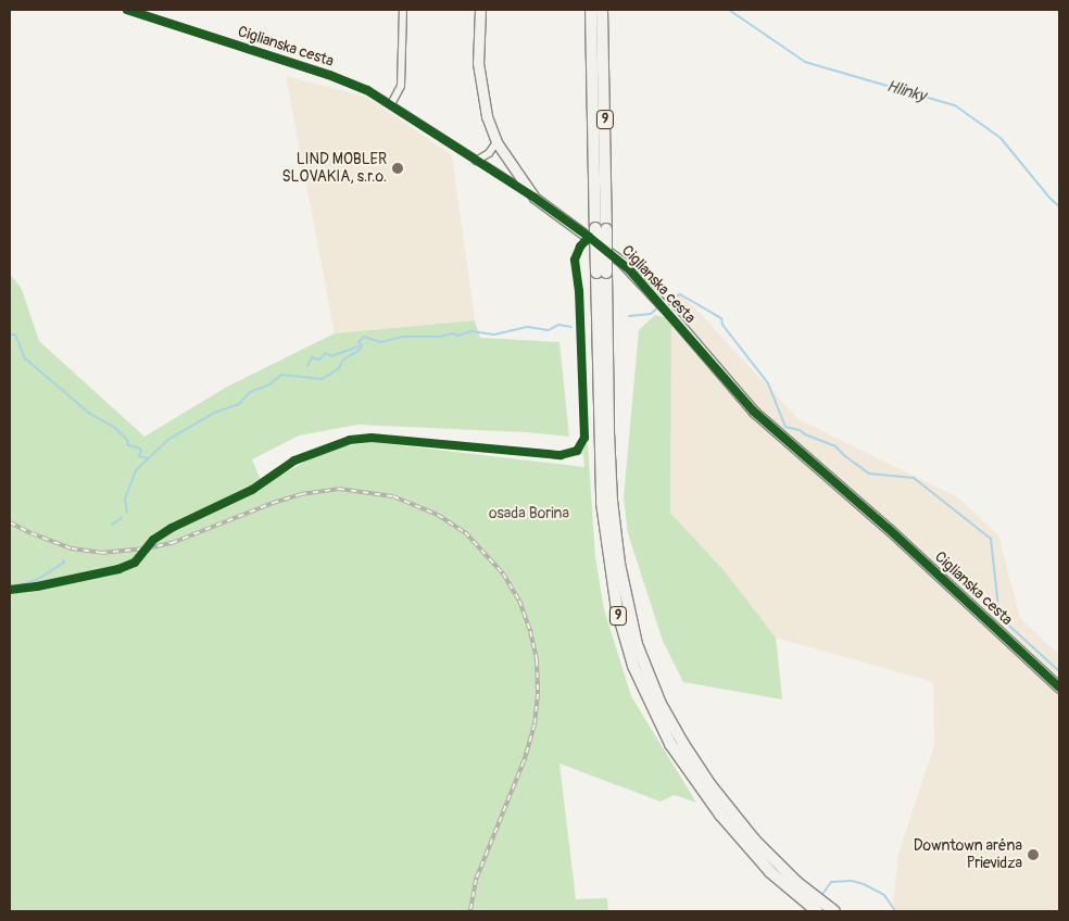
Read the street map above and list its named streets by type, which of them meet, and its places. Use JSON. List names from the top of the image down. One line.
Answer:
{"streets":{"main road":["9"],"street":["Ciglianska cesta"]},"water":["Hlinky"],"parks":["osada Borina"],"places":["LIND MOBLER SLOVAKIA, s.r.o.","Downtown aréna Prievidza"]}
